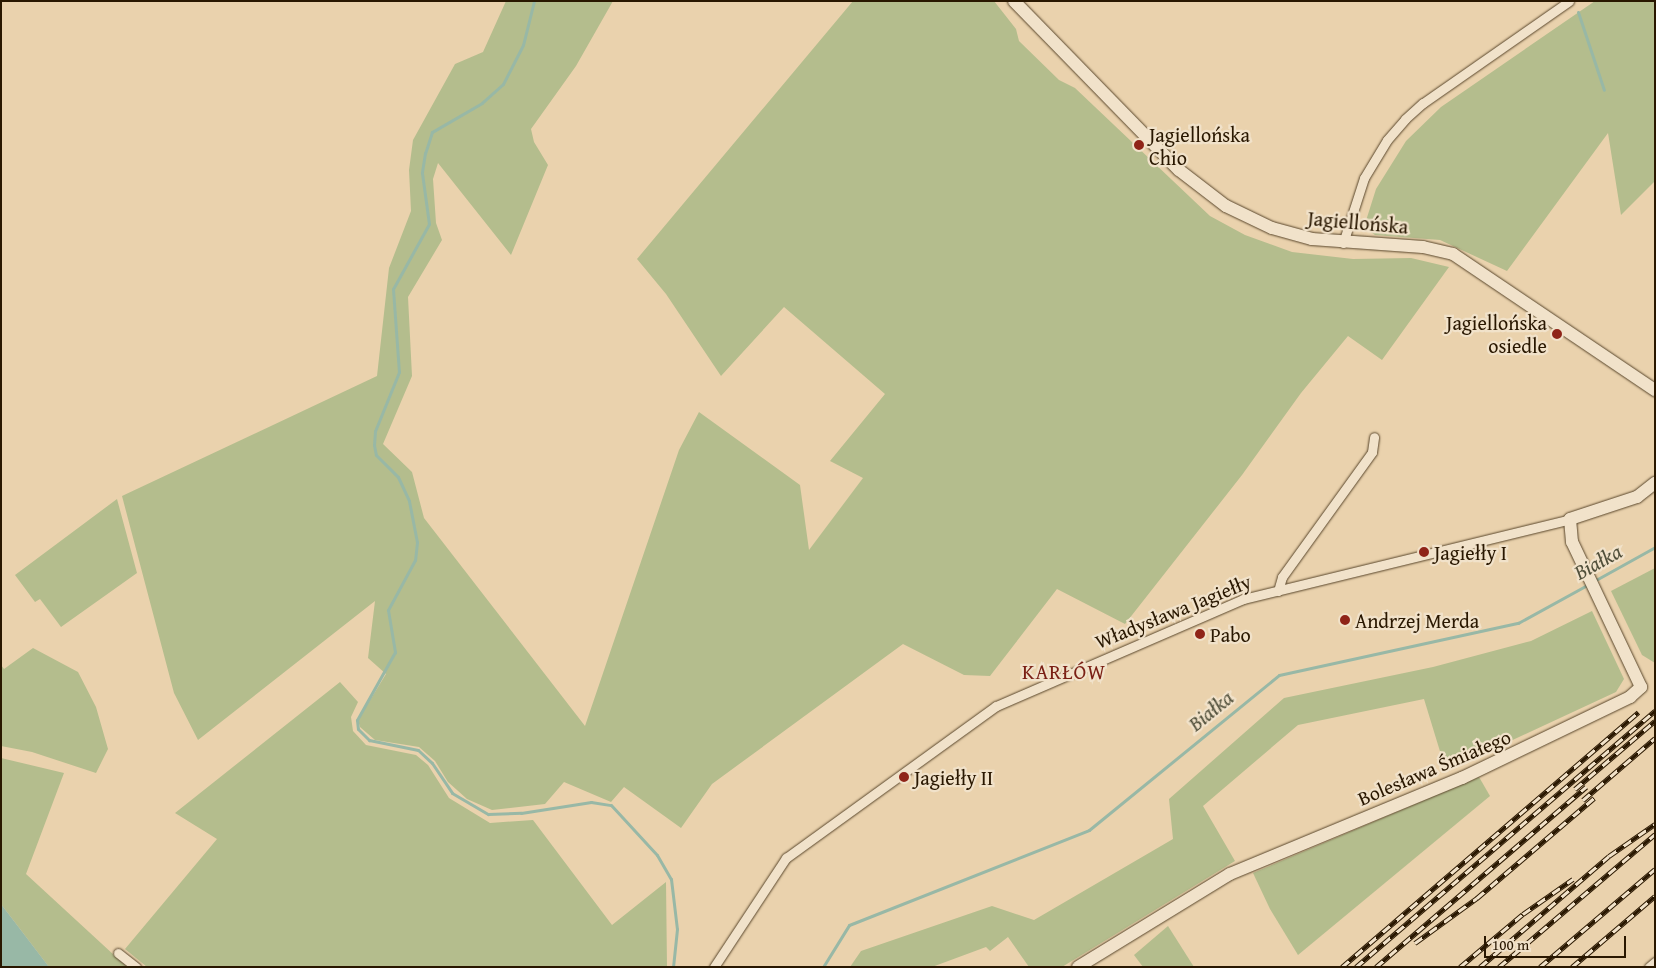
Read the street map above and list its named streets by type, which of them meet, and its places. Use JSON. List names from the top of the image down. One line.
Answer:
{"streets":{"street":["Jagiellońska","Władysława Jagiełły","Bolesława Śmiałego"]},"crossings":[["Władysława Jagiełły","Bolesława Śmiałego"]],"districts":["KARŁÓW"],"water":["Białka"],"places":["Jagiellońska Chio","Jagiellońska osiedle","Jagiełły I","Andrzej Merda","Pabo","Jagiełły II"],"scale_bar":"100 m"}
